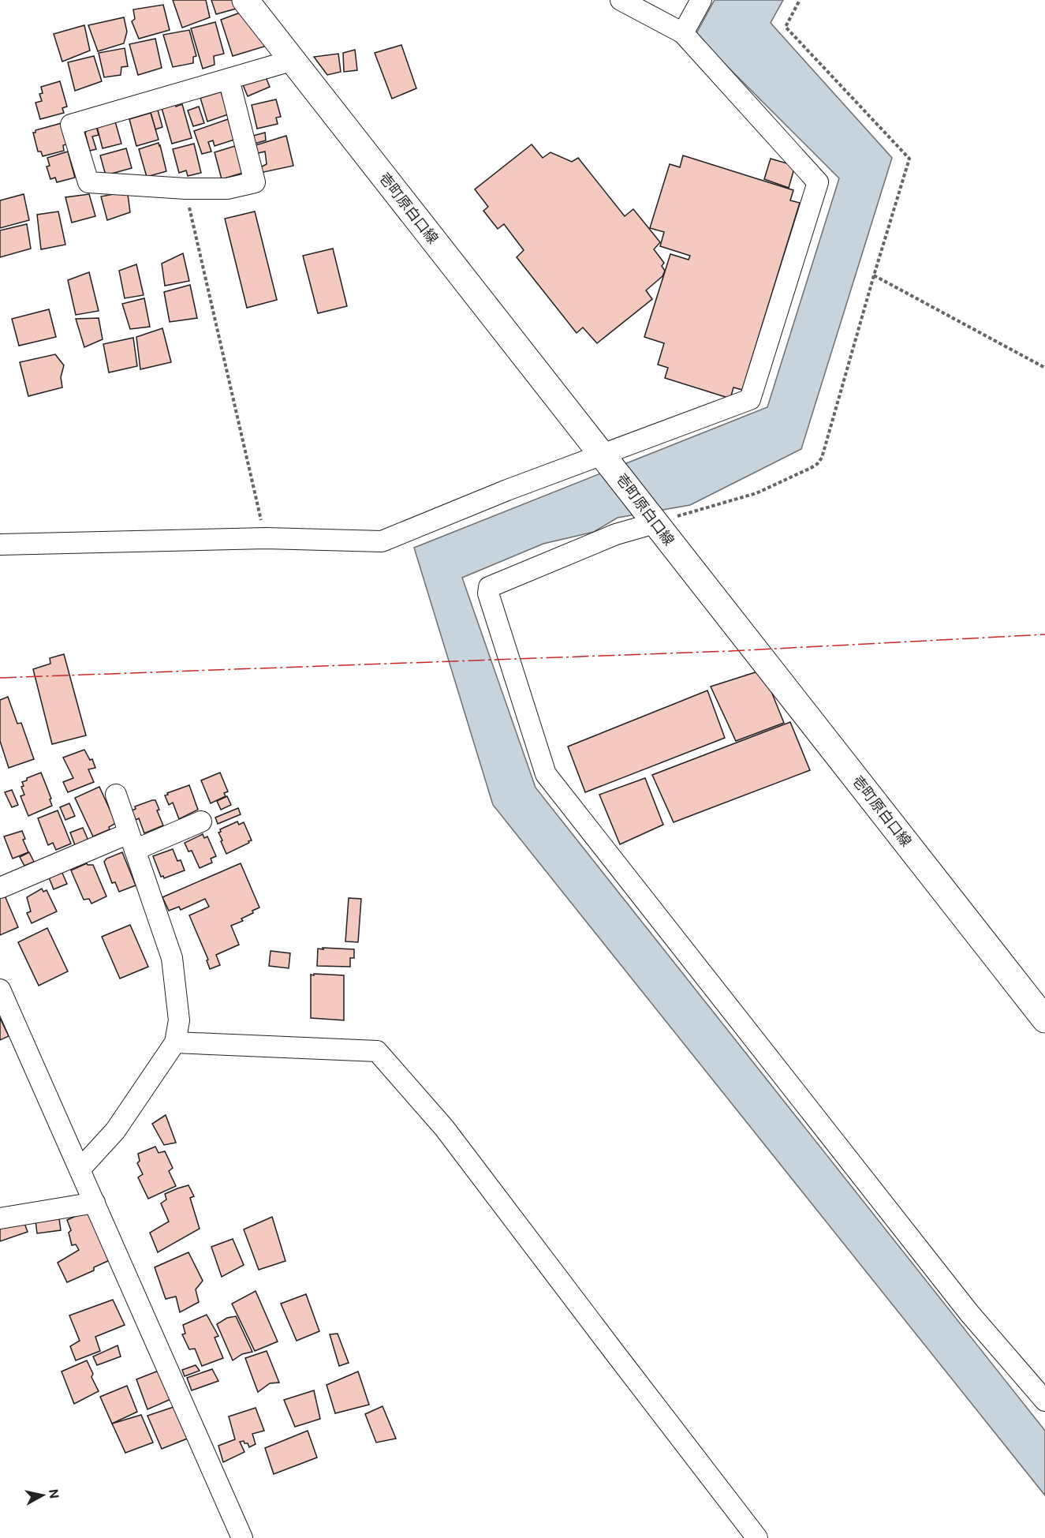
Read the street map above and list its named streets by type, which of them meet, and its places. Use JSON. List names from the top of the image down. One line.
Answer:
{"streets":{"main road":["壱町原白口線"]},"north":"right"}
